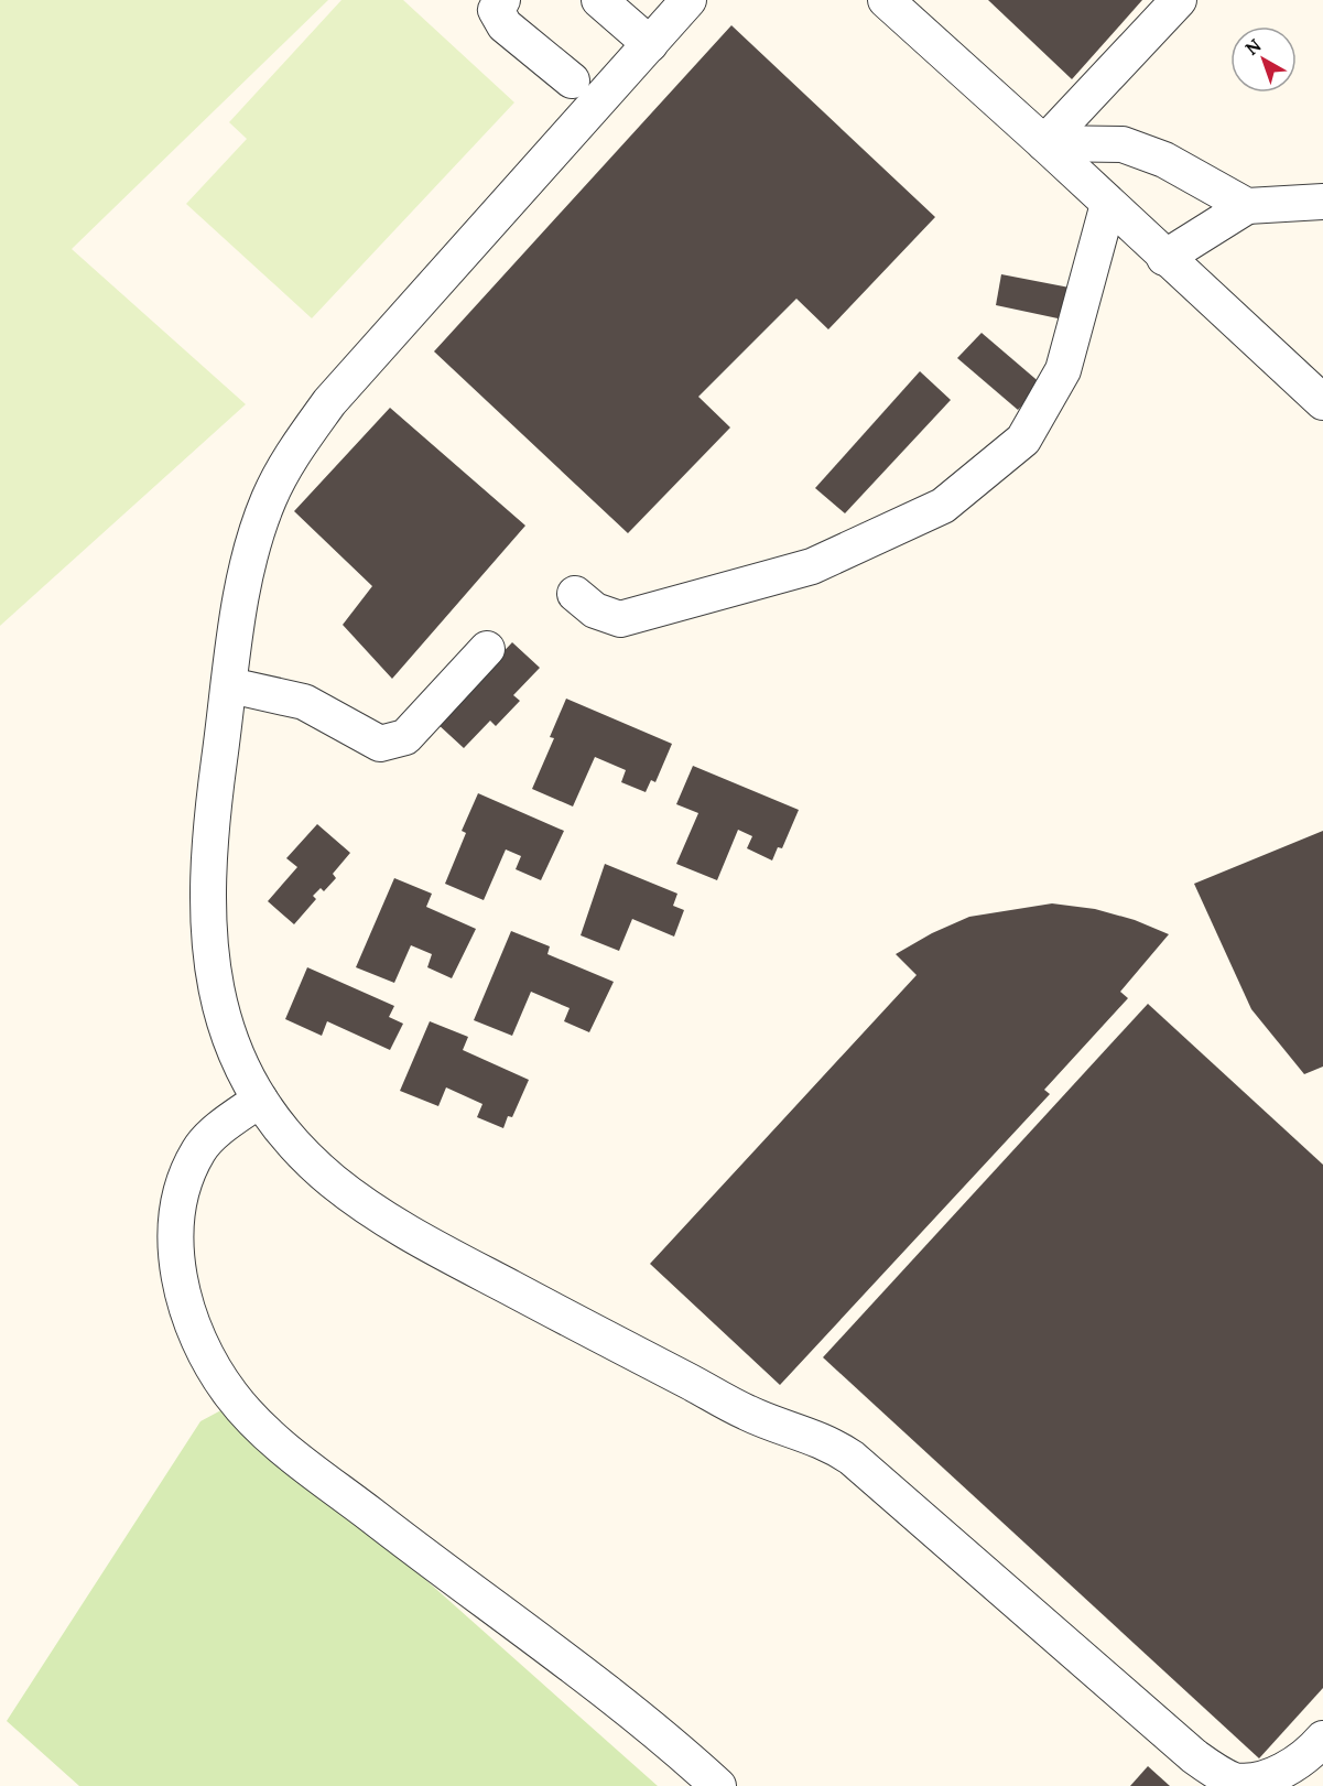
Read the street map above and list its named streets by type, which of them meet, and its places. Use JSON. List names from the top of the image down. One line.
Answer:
{"north":"top left"}
